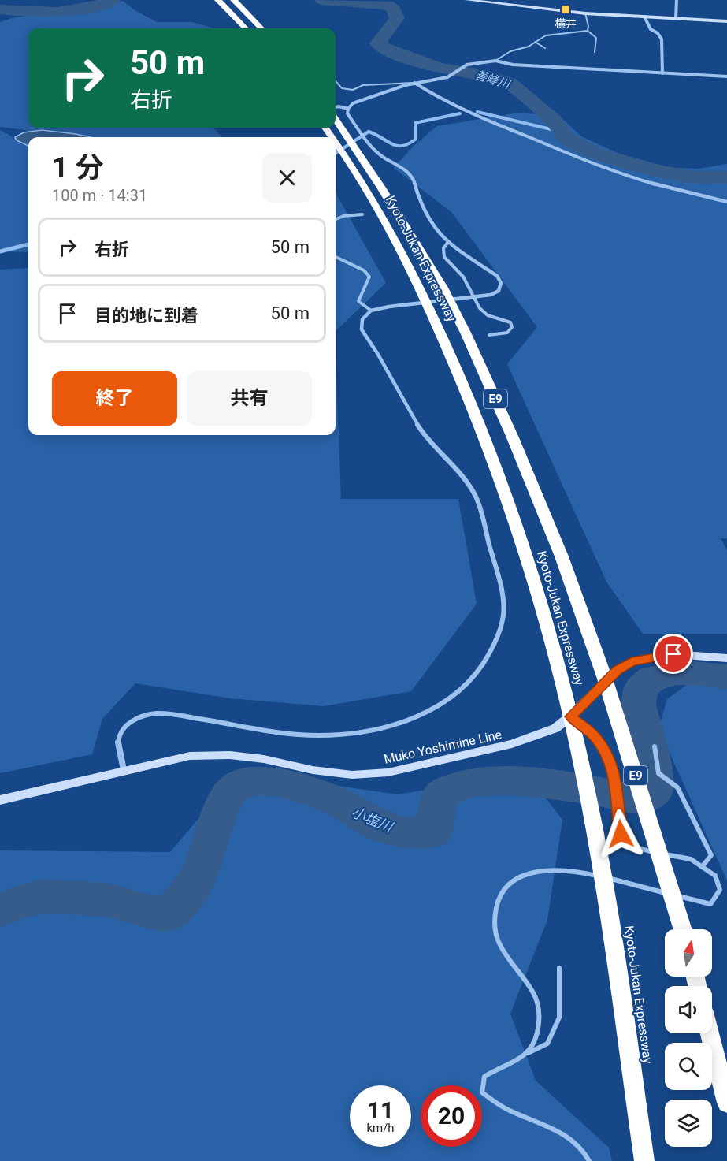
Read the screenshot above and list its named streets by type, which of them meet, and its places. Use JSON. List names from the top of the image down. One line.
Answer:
{"streets":{"highway":["Kyoto-Jukan Expressway","E9"],"main road":["Muko Yoshimine Line"]},"water":["善峰川","小塩川"],"places":{"transit":["横井"]},"north":"top","page":{"turn":["50 m","右折"],"heading":["1 分","100 m · 14:31"],"list":[{"name":"右折","value":"50 m"},{"name":"目的地に到着","value":"50 m"}],"buttons":["終了","共有"],"speed":"11 km/h","limit":"20"}}
